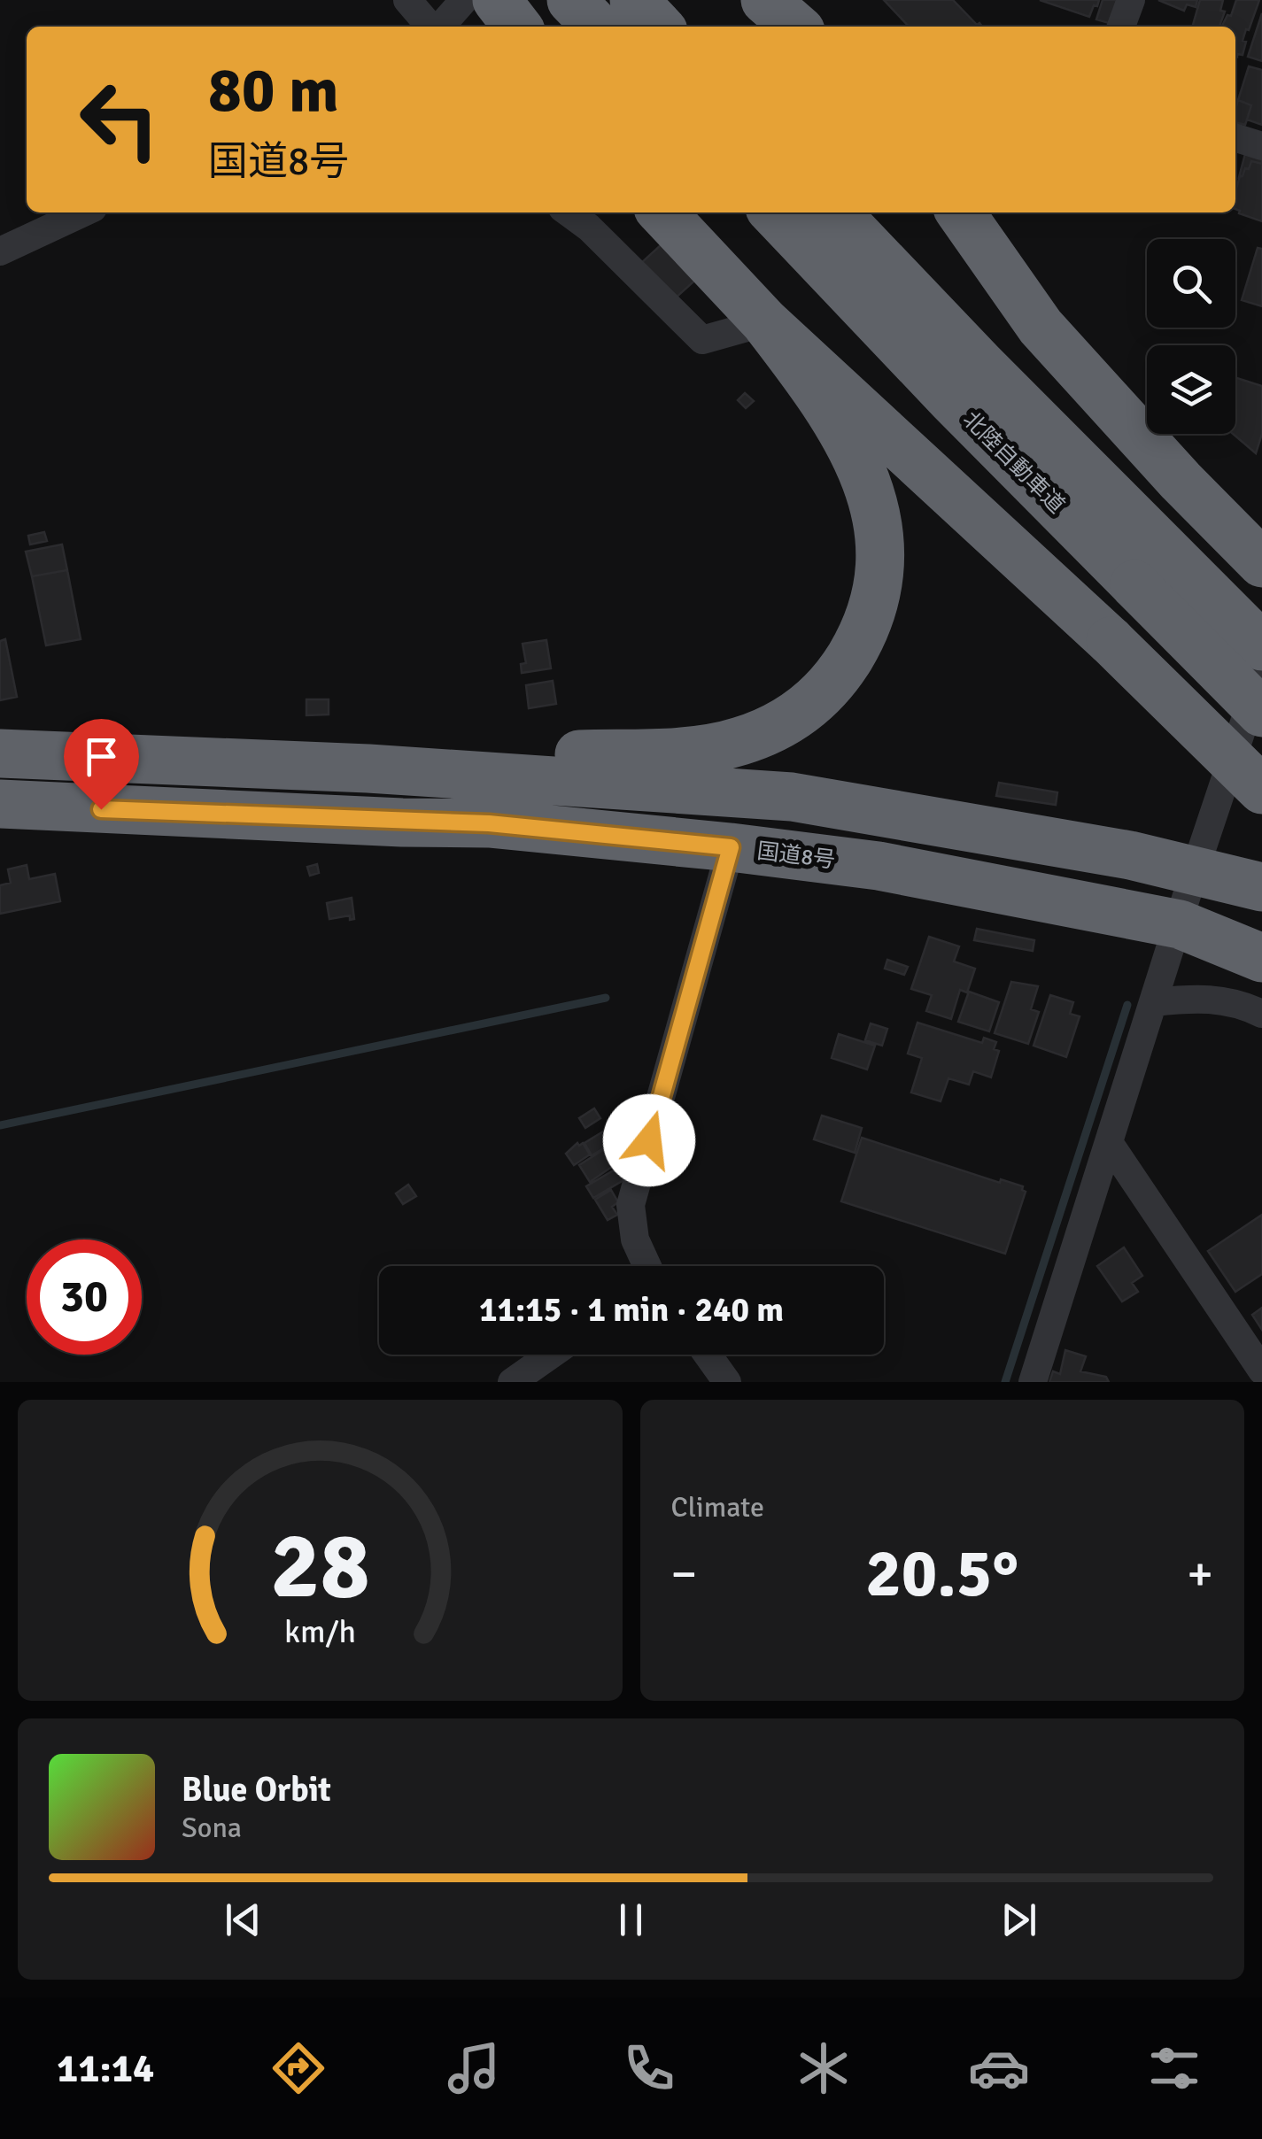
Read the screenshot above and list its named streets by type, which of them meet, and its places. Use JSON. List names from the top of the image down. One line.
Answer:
{"streets":{"highway":["北陸自動車道","国道8号"]},"page":{"turn":["80 m","国道8号"],"limit":"30","trip":"11:15 · 1 min · 240 m","tile":"Climate","heat":["−","20.5°","+"],"song":["Blue Orbit","Sona"],"tabs":"11:14","gauge":["28","km/h"]}}
